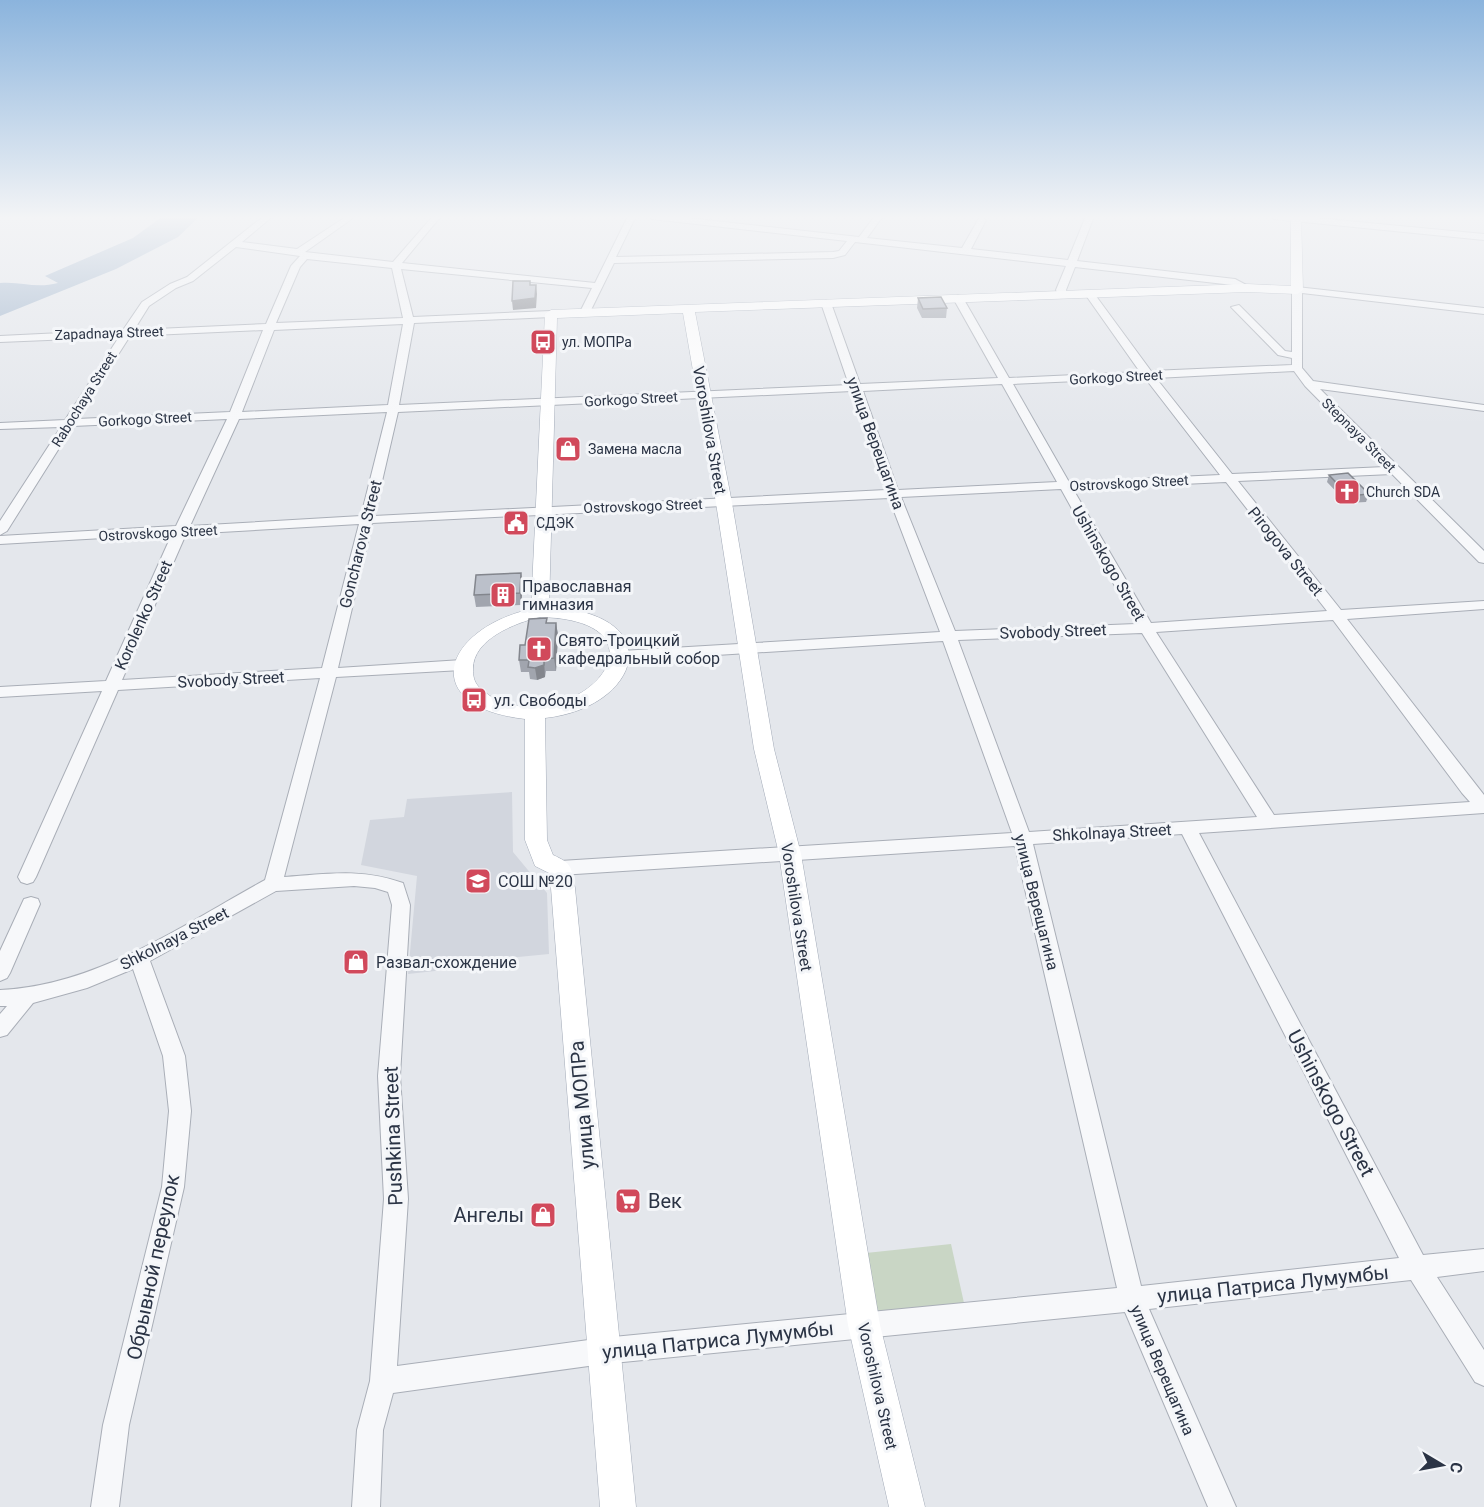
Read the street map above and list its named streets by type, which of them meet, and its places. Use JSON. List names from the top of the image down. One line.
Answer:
{"streets":{"main road":["Zapadnaya Street","Voroshilova Street","улица МОПРа"],"street":["Gorkogo Street","Rabochaya Street","Stepnaya Street","улица Верещагина","Ostrovskogo Street","Goncharova Street","Pirogova Street","Ushinskogo Street","Korolenko Street","Svobody Street","Shkolnaya Street","Pushkina Street","Обрывной переулок","улица Патриса Лумумбы"]},"crossings":[["Zapadnaya Street","Rabochaya Street"],["Zapadnaya Street","Voroshilova Street"],["Zapadnaya Street","улица Верещагина"],["Zapadnaya Street","Goncharova Street"],["Zapadnaya Street","Pirogova Street"],["Zapadnaya Street","Ushinskogo Street"],["Zapadnaya Street","Korolenko Street"],["Gorkogo Street","Rabochaya Street"],["Gorkogo Street","Voroshilova Street"],["Gorkogo Street","Stepnaya Street"],["Gorkogo Street","улица Верещагина"],["Gorkogo Street","Goncharova Street"],["Gorkogo Street","Pirogova Street"],["Gorkogo Street","Ushinskogo Street"],["Gorkogo Street","Korolenko Street"],["Voroshilova Street","Ostrovskogo Street"],["Voroshilova Street","Svobody Street"],["Voroshilova Street","Shkolnaya Street"],["Voroshilova Street","улица Патриса Лумумбы"],["Stepnaya Street","Ostrovskogo Street"],["улица Верещагина","Ostrovskogo Street"],["улица Верещагина","Svobody Street"],["улица Верещагина","Shkolnaya Street"],["улица Верещагина","улица Патриса Лумумбы"],["Ostrovskogo Street","Goncharova Street"],["Ostrovskogo Street","Pirogova Street"],["Ostrovskogo Street","Ushinskogo Street"],["Ostrovskogo Street","Korolenko Street"],["Goncharova Street","Svobody Street"],["Goncharova Street","Shkolnaya Street"],["Goncharova Street","Pushkina Street"],["Pirogova Street","Svobody Street"],["Pirogova Street","Shkolnaya Street"],["Ushinskogo Street","Svobody Street"],["Ushinskogo Street","Shkolnaya Street"],["Ushinskogo Street","улица Патриса Лумумбы"],["Korolenko Street","Svobody Street"],["Shkolnaya Street","улица МОПРа"],["Shkolnaya Street","Pushkina Street"],["Shkolnaya Street","Обрывной переулок"],["улица МОПРа","улица Патриса Лумумбы"],["Pushkina Street","улица Патриса Лумумбы"]],"places":{"bus stop":["ул. МОПРа","ул. Свободы"],"shop":["Замена масла","Развал-схождение","Ангелы"],"church":["Church SDA","Свято-Троицкий кафедральный собор"],"public building":["СДЭК"],"building":["Православная гимназия"],"school or university":["СОШ №20"],"supermarket":["Век"]},"north":"right"}
